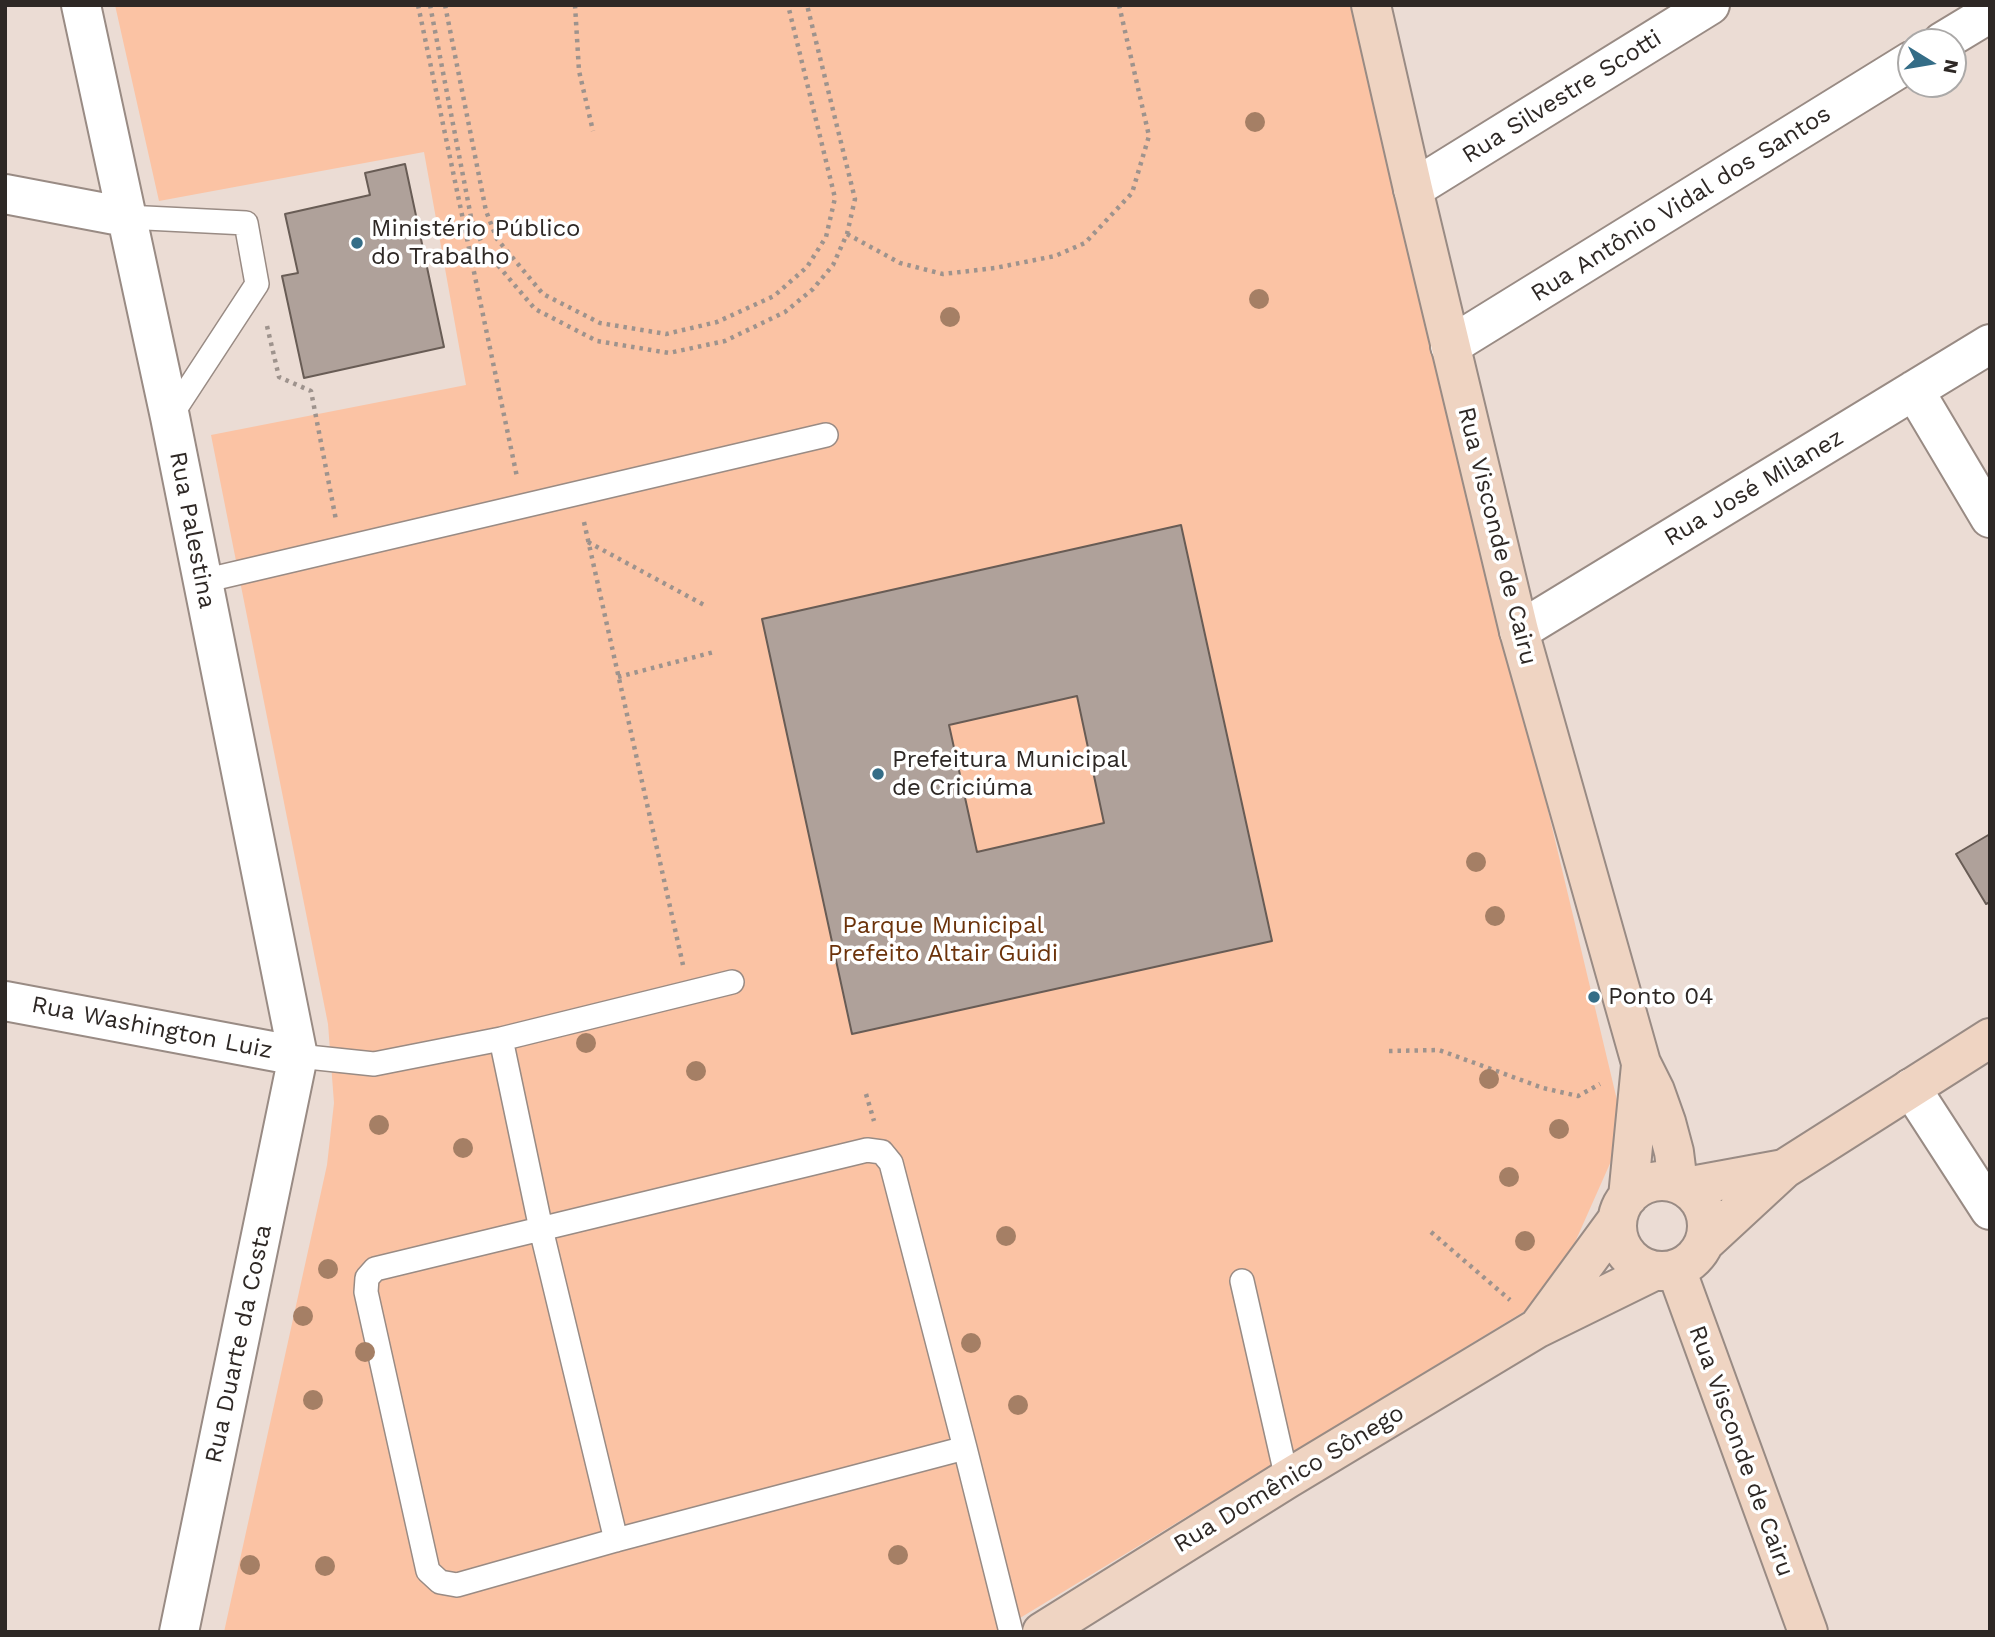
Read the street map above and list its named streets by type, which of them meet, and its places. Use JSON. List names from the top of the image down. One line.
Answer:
{"streets":{"street":["Rua Silvestre Scotti","Rua Antônio Vidal dos Santos","Rua José Milanez","Rua Palestina","Rua Visconde de Cairu","Rua Washington Luiz","Rua Duarte da Costa","Rua Domênico Sônego"]},"crossings":[["Rua Silvestre Scotti","Rua Visconde de Cairu"],["Rua Antônio Vidal dos Santos","Rua Visconde de Cairu"],["Rua José Milanez","Rua Visconde de Cairu"],["Rua Palestina","Rua Washington Luiz"],["Rua Palestina","Rua Duarte da Costa"],["Rua Visconde de Cairu","Rua Domênico Sônego"],["Rua Washington Luiz","Rua Duarte da Costa"]],"parks":["Parque Municipal Prefeito Altair Guidi"],"places":["Ministério Público do Trabalho","Prefeitura Municipal de Criciúma","Ponto 04"],"north":"right"}
